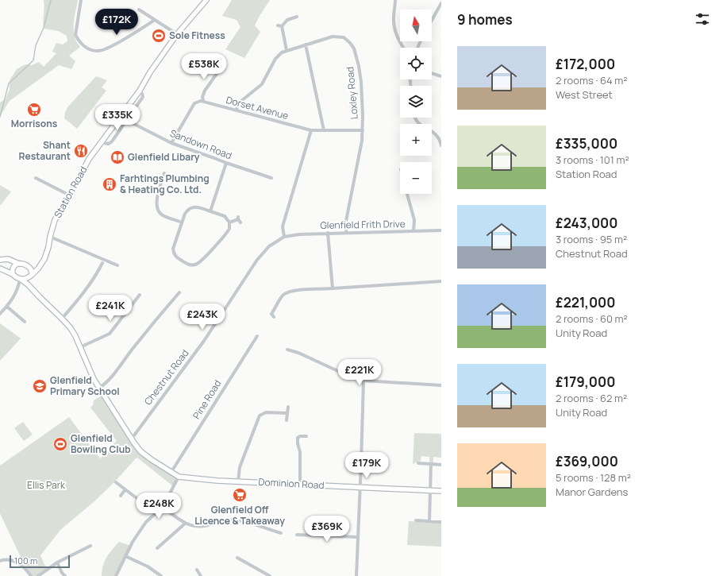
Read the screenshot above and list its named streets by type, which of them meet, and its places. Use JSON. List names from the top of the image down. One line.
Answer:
{"streets":{"street":["Loxley Road","Dorset Avenue","Sandown Road","Station Road","Glenfield Frith Drive","Chestnut Road","Pine Road","Dominion Road"]},"crossings":[["Loxley Road","Dorset Avenue"],["Loxley Road","Glenfield Frith Drive"],["Sandown Road","Station Road"],["Glenfield Frith Drive","Chestnut Road"]],"parks":["Ellis Park"],"places":{"sports":["Sole Fitness","Glenfield Bowling Club"],"supermarket":["Morrisons","Glenfield Off Licence & Takeaway"],"restaurant":["Shant Restaurant"],"library":["Glenfield Libary"],"building":["Farhtings Plumbing & Heating Co. Ltd."],"school or university":["Glenfield Primary School"]},"scale_bar":"100 m","north":"top","page":{"heading":"9 homes","price":["£172K","£538K","£335K","£241K","£243K","£221K","£179K","£248K","£369K"],"map_buttons":["+","−"],"list":[{"name":"£172,000","note":"2 rooms · 64 m² · West Street"},{"name":"£335,000","note":"3 rooms · 101 m² · Station Road"},{"name":"£243,000","note":"3 rooms · 95 m² · Chestnut Road"},{"name":"£221,000","note":"2 rooms · 60 m² · Unity Road"},{"name":"£179,000","note":"2 rooms · 62 m² · Unity Road"},{"name":"£369,000","note":"5 rooms · 128 m² · Manor Gardens"}],"scale":"100 m"}}
